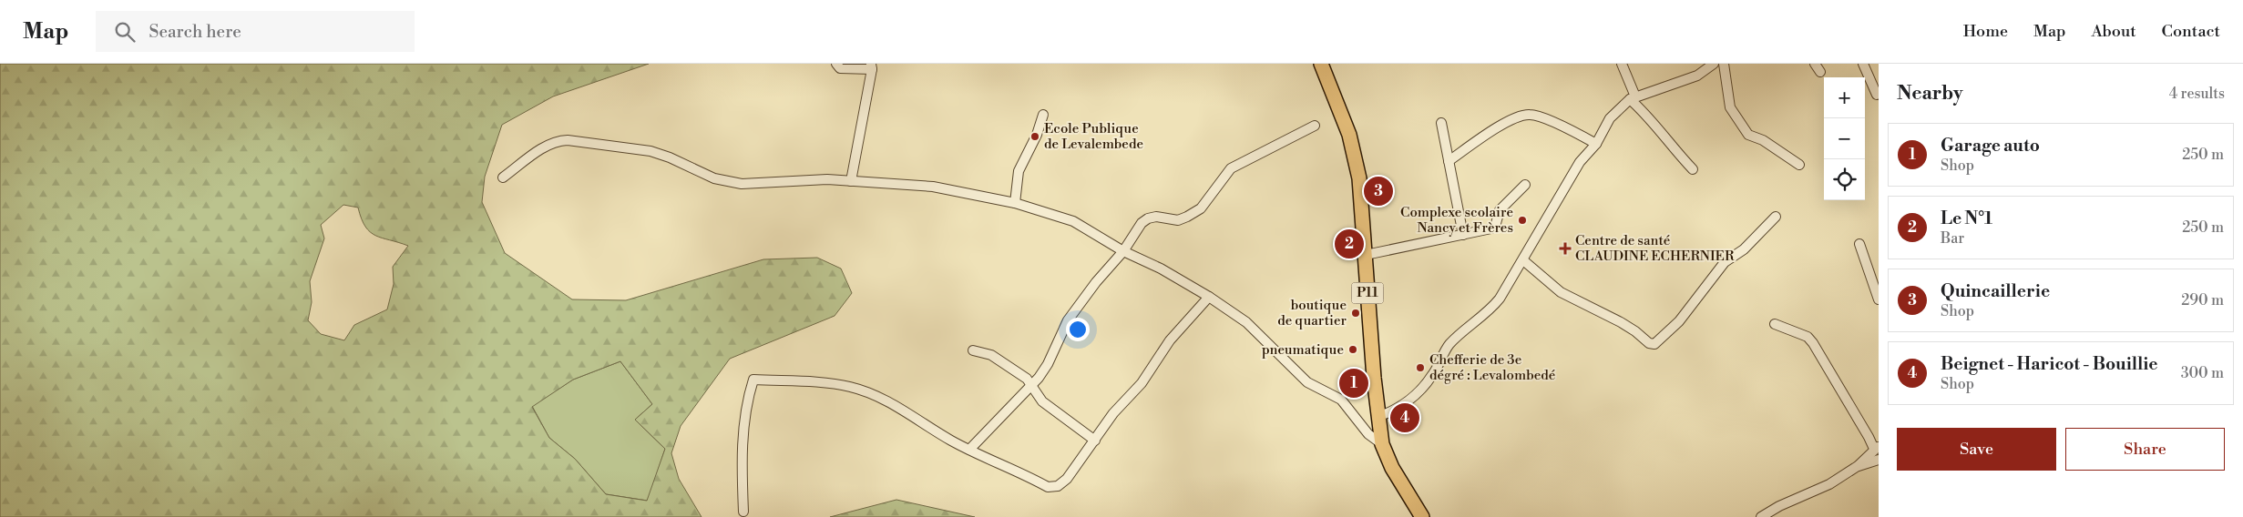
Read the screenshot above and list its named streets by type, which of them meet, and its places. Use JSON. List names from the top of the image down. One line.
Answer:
{"streets":{"main road":["P11"]},"places":{"other":["Ecole Publique de Levalembede","Complexe scolaire Nancy et Frères","boutique de quartier","pneumatique","Chefferie de 3e dégré : Levalombedé"],"health":["Centre de santé CLAUDINE ECHERNIER"]},"page":{"header":"Map","search":"Search here","nav":["Home","Map","About","Contact"],"heading":["Nearby","4 results"],"map_buttons":["+","−"],"list":[{"mark":"1","name":"Garage auto","note":"Shop","value":"250 m"},{"mark":"2","name":"Le N°1","note":"Bar","value":"250 m"},{"mark":"3","name":"Quincaillerie","note":"Shop","value":"290 m"},{"mark":"4","name":"Beignet - Haricot - Bouillie","note":"Shop","value":"300 m"}],"pins":["3","2","1","4"],"buttons":["Save","Share"]}}
